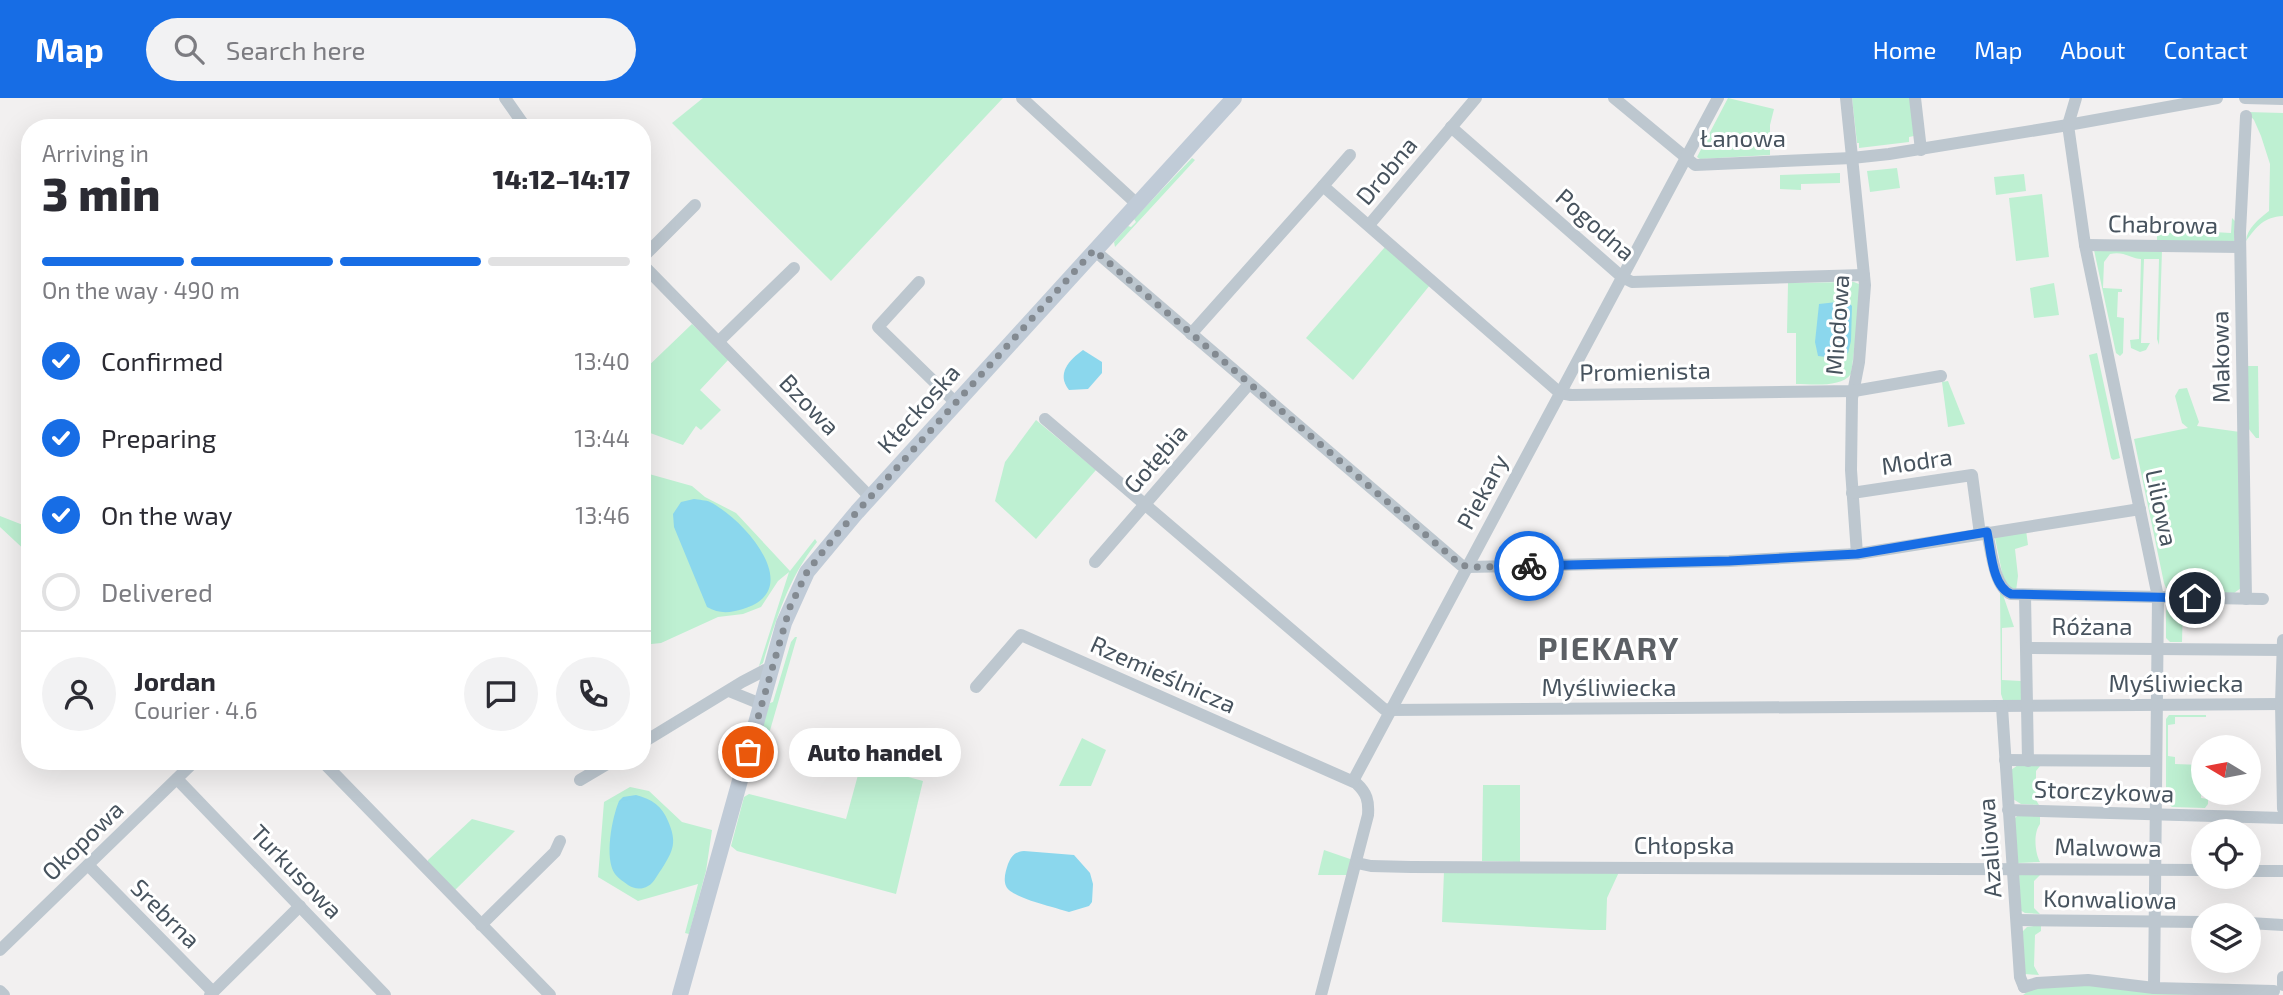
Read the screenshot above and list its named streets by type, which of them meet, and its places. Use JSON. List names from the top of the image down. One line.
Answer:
{"streets":{"main road":["Kłeckoska"],"street":["Łanowa","Drobna","Pogodna","Chabrowa","Miodowa","Makowa","Promienista","Bzowa","Gołębia","Modra","Piekary","Liliowa","Różana","Rzemieślnicza","Myśliwiecka","Storczykowa","Okopowa","Chłopska","Azaliowa","Malwowa","Turkusowa","Konwaliowa","Srebrna"]},"crossings":[["Łanowa","Miodowa"],["Łanowa","Piekary"],["Łanowa","Liliowa"],["Drobna","Pogodna"],["Drobna","Promienista"],["Pogodna","Miodowa"],["Pogodna","Piekary"],["Chabrowa","Makowa"],["Chabrowa","Liliowa"],["Miodowa","Promienista"],["Miodowa","Modra"],["Promienista","Piekary"],["Bzowa","Kłeckoska"],["Piekary","Rzemieślnicza"],["Piekary","Myśliwiecka"],["Liliowa","Różana"],["Liliowa","Myśliwiecka"],["Liliowa","Storczykowa"],["Liliowa","Malwowa"],["Liliowa","Konwaliowa"],["Myśliwiecka","Azaliowa"],["Storczykowa","Azaliowa"],["Okopowa","Turkusowa"],["Okopowa","Srebrna"],["Chłopska","Azaliowa"],["Chłopska","Malwowa"],["Azaliowa","Malwowa"],["Azaliowa","Konwaliowa"]],"districts":["PIEKARY"],"places":["Auto handel"],"north":"left","page":{"header":"Map","search":"Search here","nav":["Home","Map","About","Contact"],"heading":["3 min","Arriving in","14:12–14:17"],"panel":["Jordan","Courier · 4.6"],"bar":"On the way · 490 m","list":[["Confirmed","13:40"],["Preparing","13:44"],["On the way","13:46"],"Delivered"],"bubble":"Auto handel"}}
